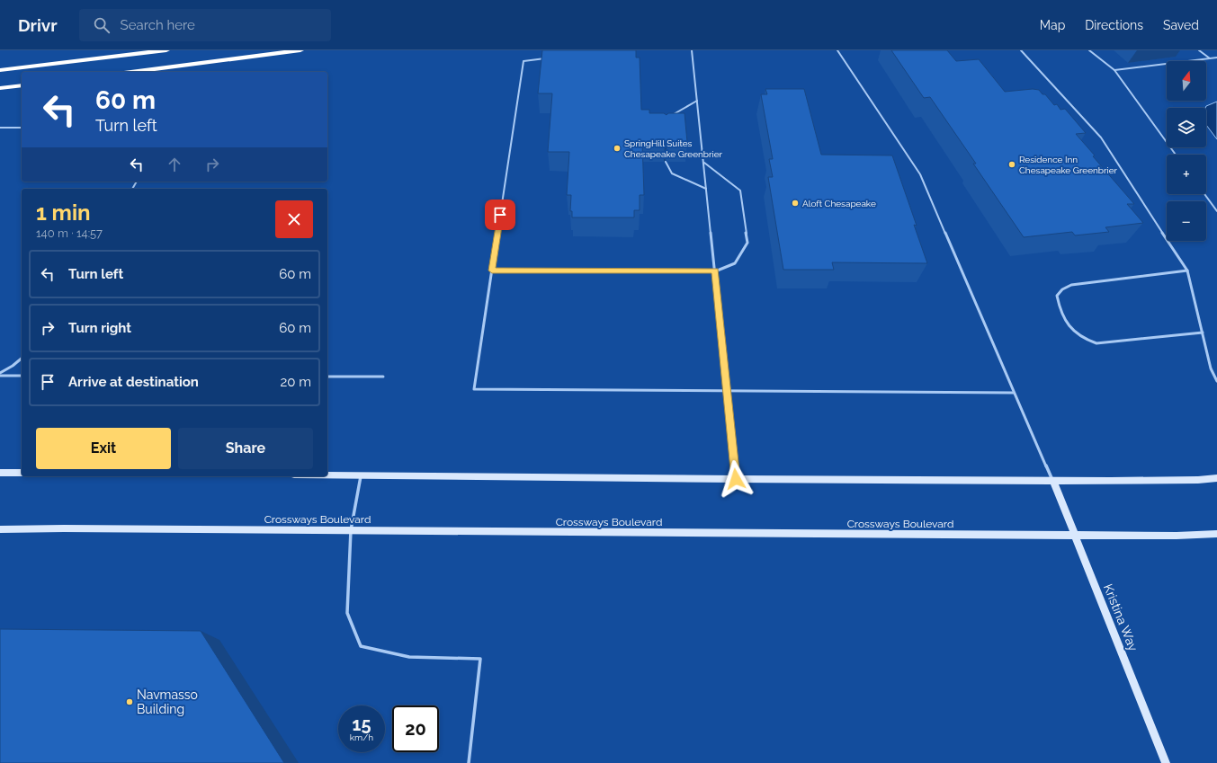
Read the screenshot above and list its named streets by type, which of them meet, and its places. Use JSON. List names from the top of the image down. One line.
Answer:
{"streets":{"street":["Crossways Boulevard","Kristina Way"]},"crossings":[["Crossways Boulevard","Kristina Way"]],"places":["SpringHill Suites Chesapeake Greenbrier","Residence Inn Chesapeake Greenbrier","Aloft Chesapeake","Navmasso Building"],"north":"top","page":{"header":"Drivr","search":"Search here","nav":["Map","Directions","Saved"],"map_buttons":["+","−"],"turn":["60 m","Turn left"],"heading":["1 min","140 m · 14:57"],"list":[{"name":"Turn left","value":"60 m"},{"name":"Turn right","value":"60 m"},{"name":"Arrive at destination","value":"20 m"}],"buttons":["Exit","Share"],"speed":"15 km/h","limit":"20"}}
